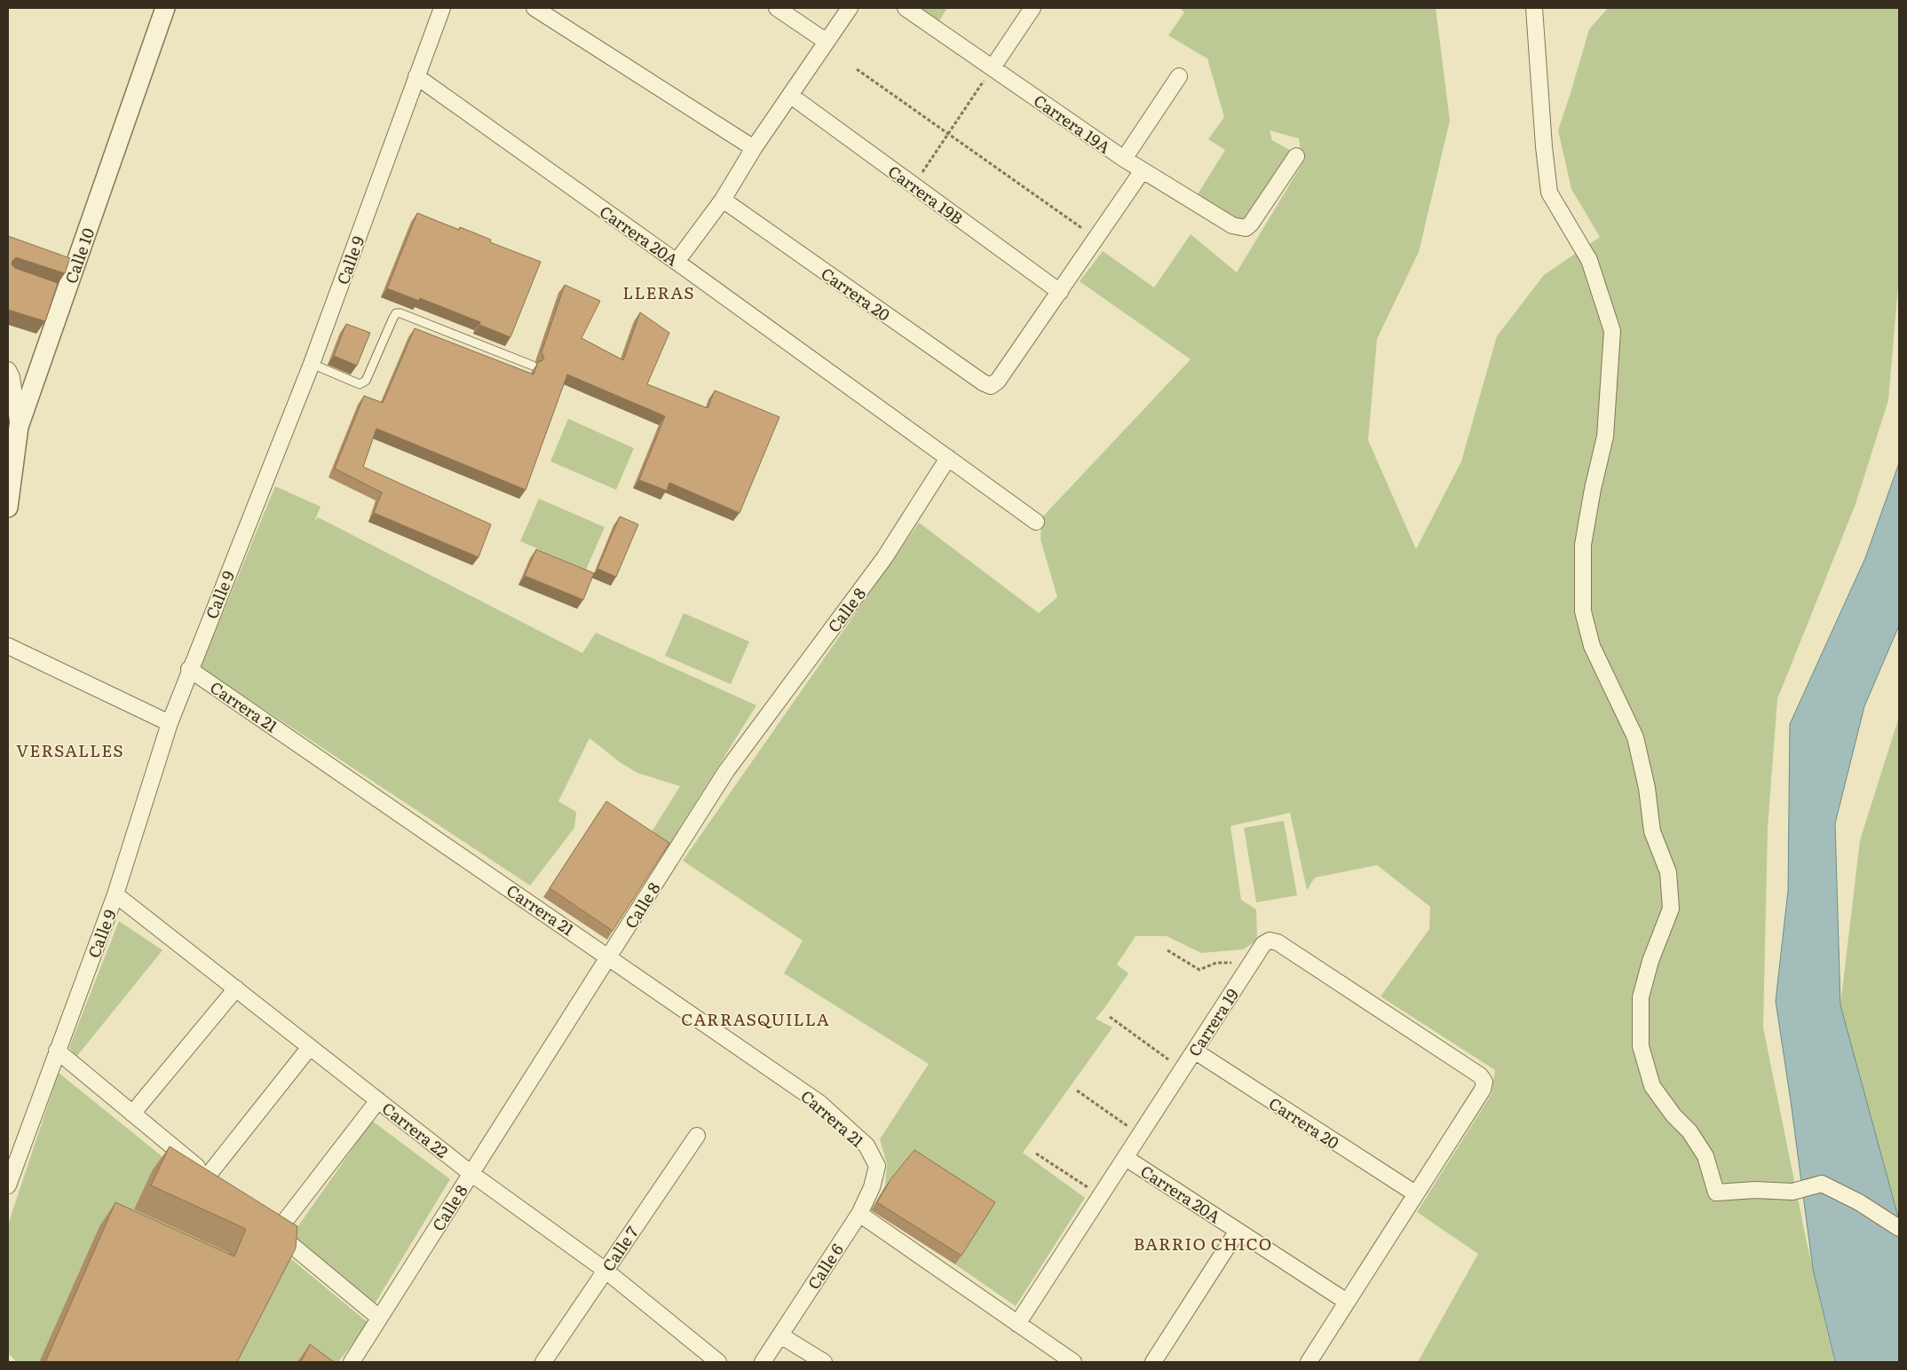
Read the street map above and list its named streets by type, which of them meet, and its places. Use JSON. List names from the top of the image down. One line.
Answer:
{"streets":{"street":["Carrera 19A","Carrera 19B","Carrera 20A","Calle 10","Calle 9","Carrera 20","Calle 8","Carrera 21","Carrera 19","Carrera 22","Calle 7","Calle 6"]},"crossings":[["Carrera 19B","Carrera 20"],["Carrera 20A","Calle 9"],["Carrera 20A","Calle 8"],["Carrera 20A","Carrera 19"],["Calle 9","Carrera 21"],["Calle 9","Carrera 22"],["Carrera 20","Carrera 19"],["Calle 8","Carrera 21"],["Calle 8","Carrera 22"],["Carrera 21","Calle 6"],["Carrera 22","Calle 7"]],"districts":["LLERAS","VERSALLES","CARRASQUILLA","BARRIO CHICO"]}
